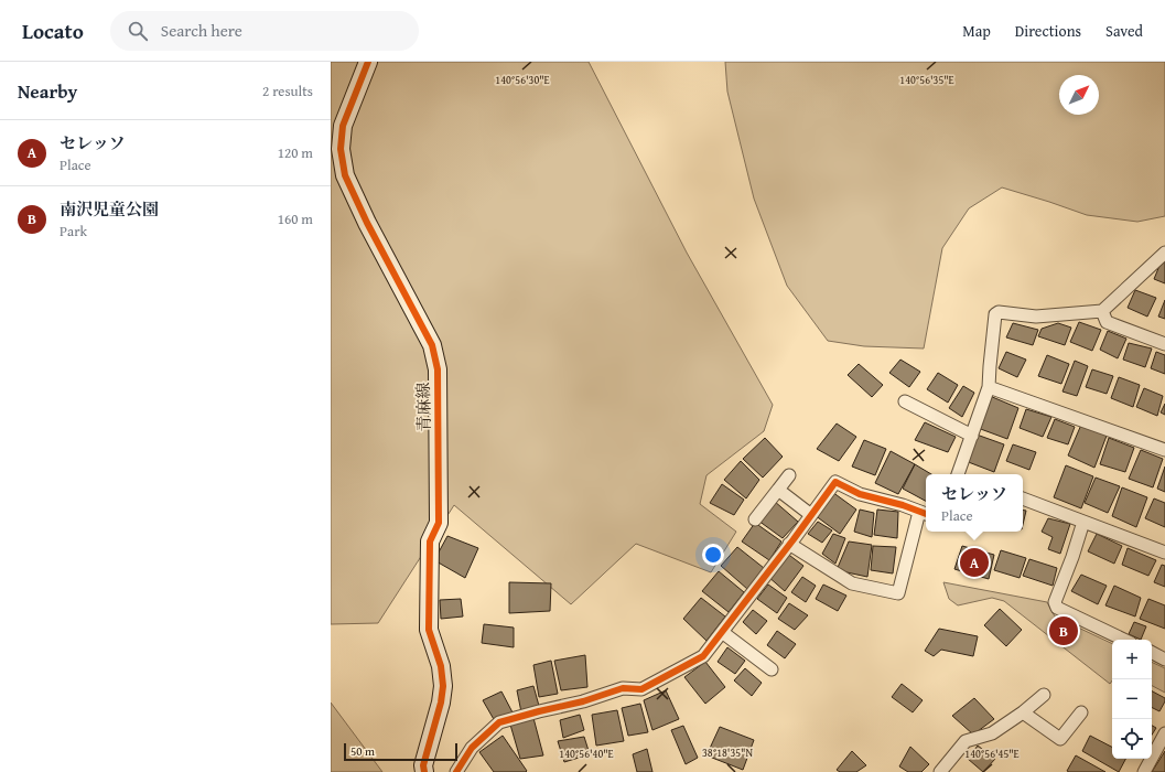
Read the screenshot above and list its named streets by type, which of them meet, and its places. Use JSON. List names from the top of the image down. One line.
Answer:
{"streets":{"street":["青麻線"]},"scale_bar":"50 m","north":"top right","page":{"header":"Locato","search":"Search here","nav":["Map","Directions","Saved"],"heading":["Nearby","2 results"],"list":[{"mark":"A","name":"セレッソ","note":"Place","value":"120 m"},{"mark":"B","name":"南沢児童公園","note":"Park","value":"160 m"}],"popup":["セレッソ","Place"],"pins":["A","B"],"map_buttons":["+","−"],"scale":"50 m"},"coordinates":["140°56'30\"E","140°56'35\"E","38°18'35\"N","140°56'40\"E","140°56'45\"E"]}
